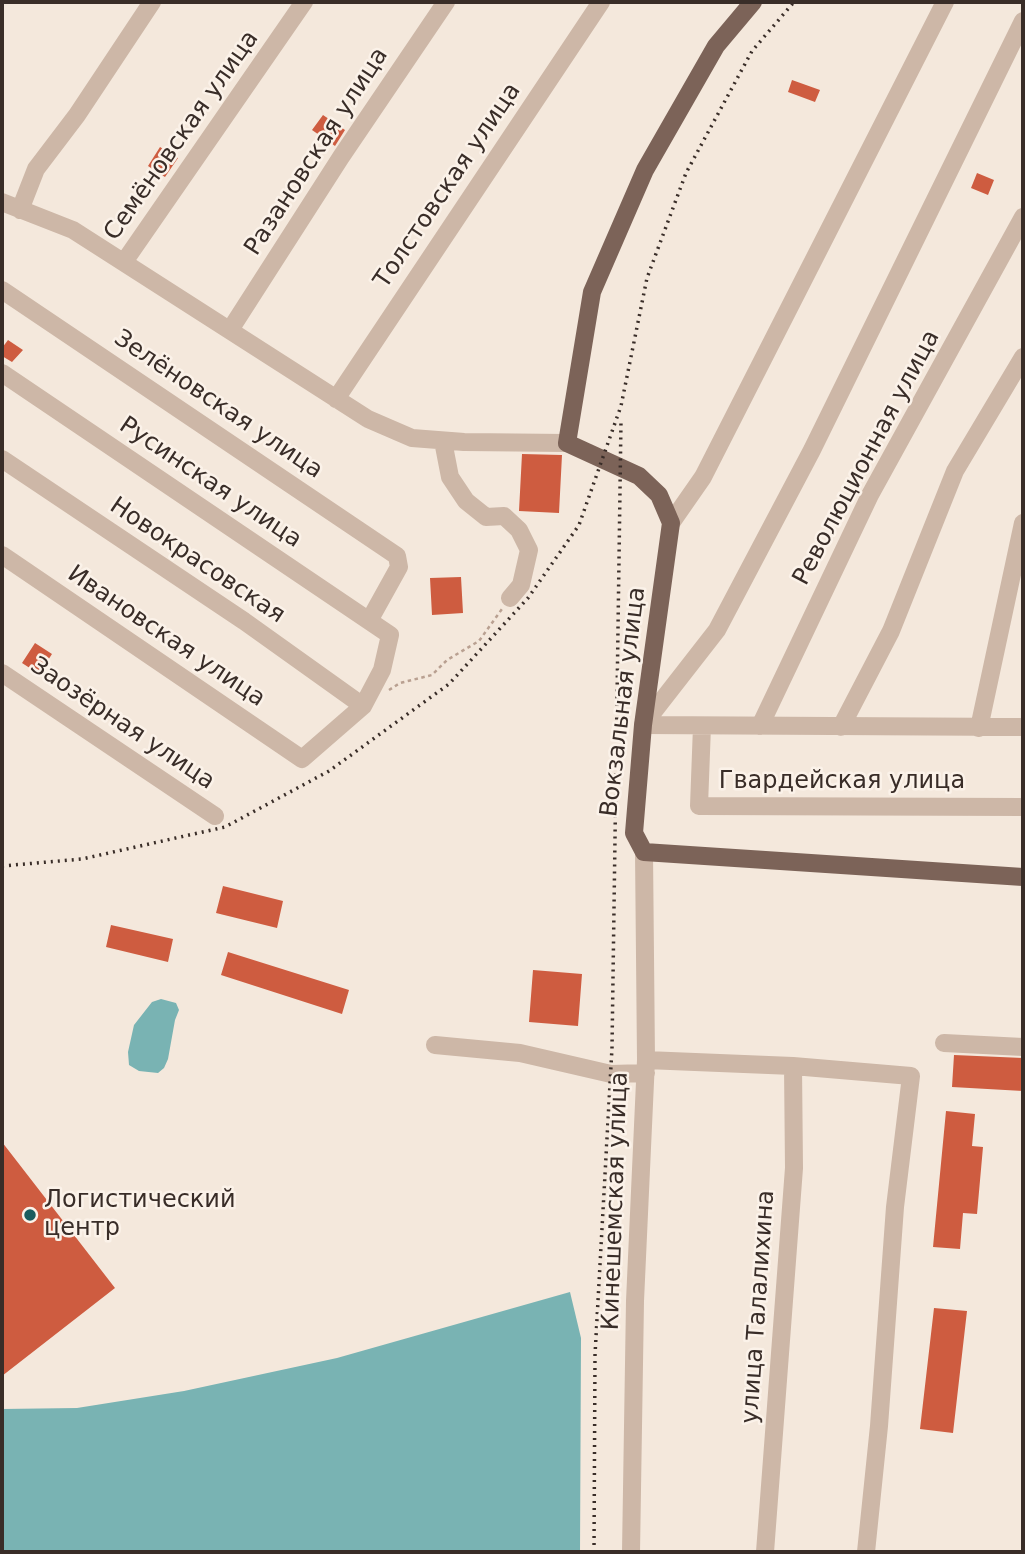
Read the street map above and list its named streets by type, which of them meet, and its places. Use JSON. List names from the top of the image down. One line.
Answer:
{"streets":{"main road":["Вокзальная улица"],"street":["Семёновская улица","Разановская улица","Толстовская улица","Зелёновская улица","Революционная улица","Русинская улица","Новокрасовская","Ивановская улица","Заозёрная улица","Гвардейская улица","Кинешемская улица","улица Талалихина"]},"crossings":[["Зелёновская улица","Русинская улица"],["Русинская улица","Новокрасовская"],["Русинская улица","Ивановская улица"],["Новокрасовская","Ивановская улица"],["Вокзальная улица","Кинешемская улица"]],"places":["Логистический центр"]}
